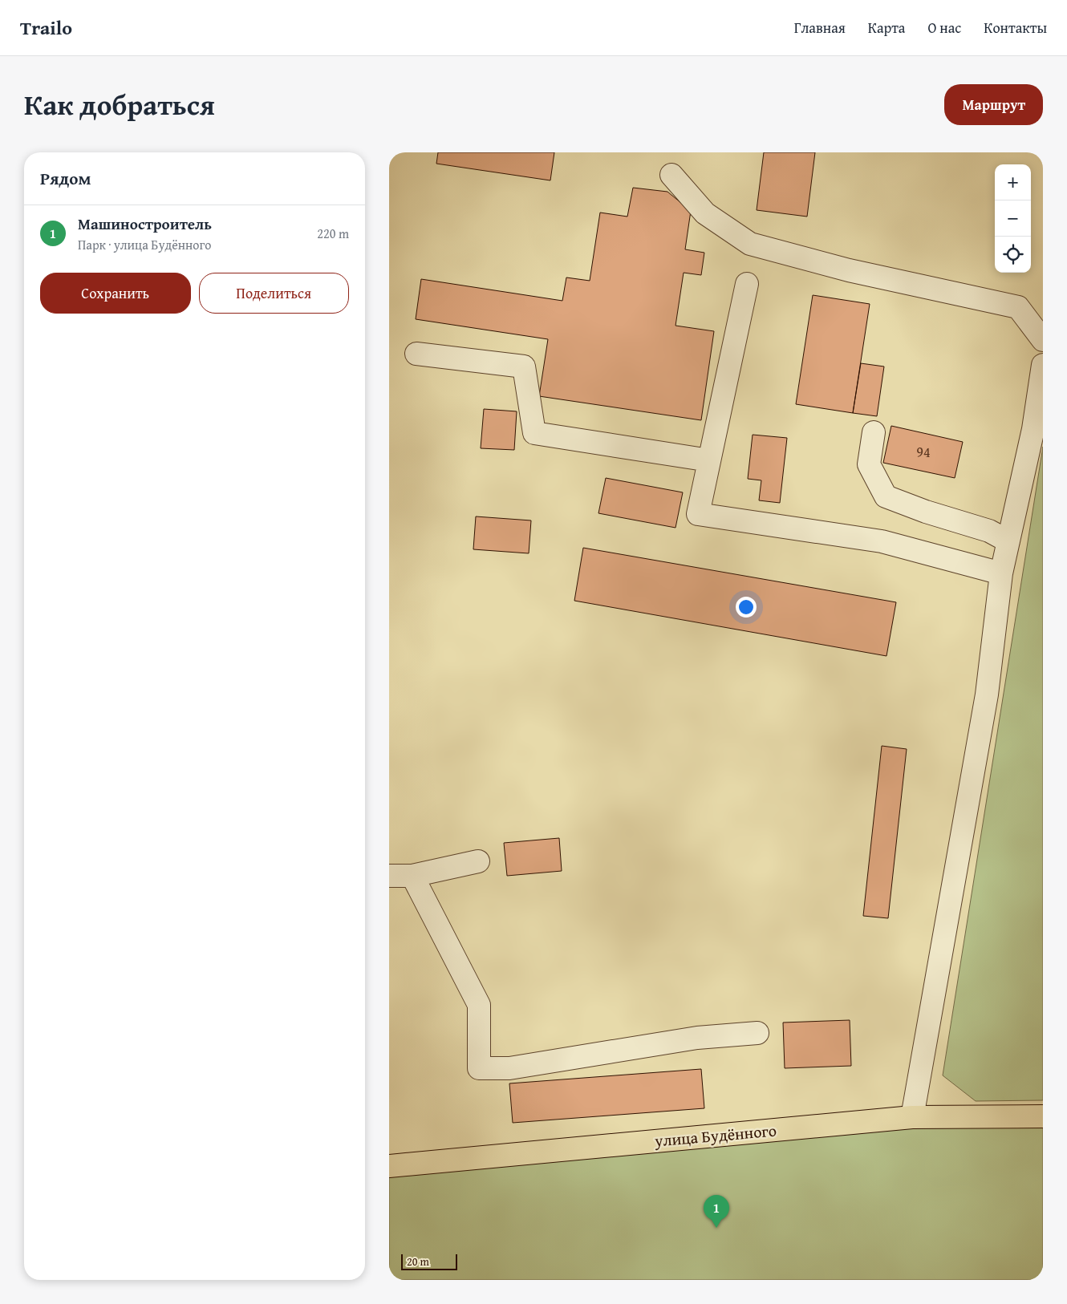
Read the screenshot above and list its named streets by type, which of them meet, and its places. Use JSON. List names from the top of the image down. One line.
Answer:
{"streets":{"main road":["улица Будённого"]},"house_numbers":["94"],"scale_bar":"20 m","page":{"header":"Trailo","nav":["Главная","Карта","О нас","Контакты"],"title":"Как добраться","buttons":["Маршрут",["Сохранить","Поделиться"]],"heading":"Рядом","map_buttons":["+","−"],"list":[{"mark":"1","name":"Машиностроитель","note":"Парк · улица Будённого","value":"220 m"}],"pins":"1","scale":"20 m"}}
